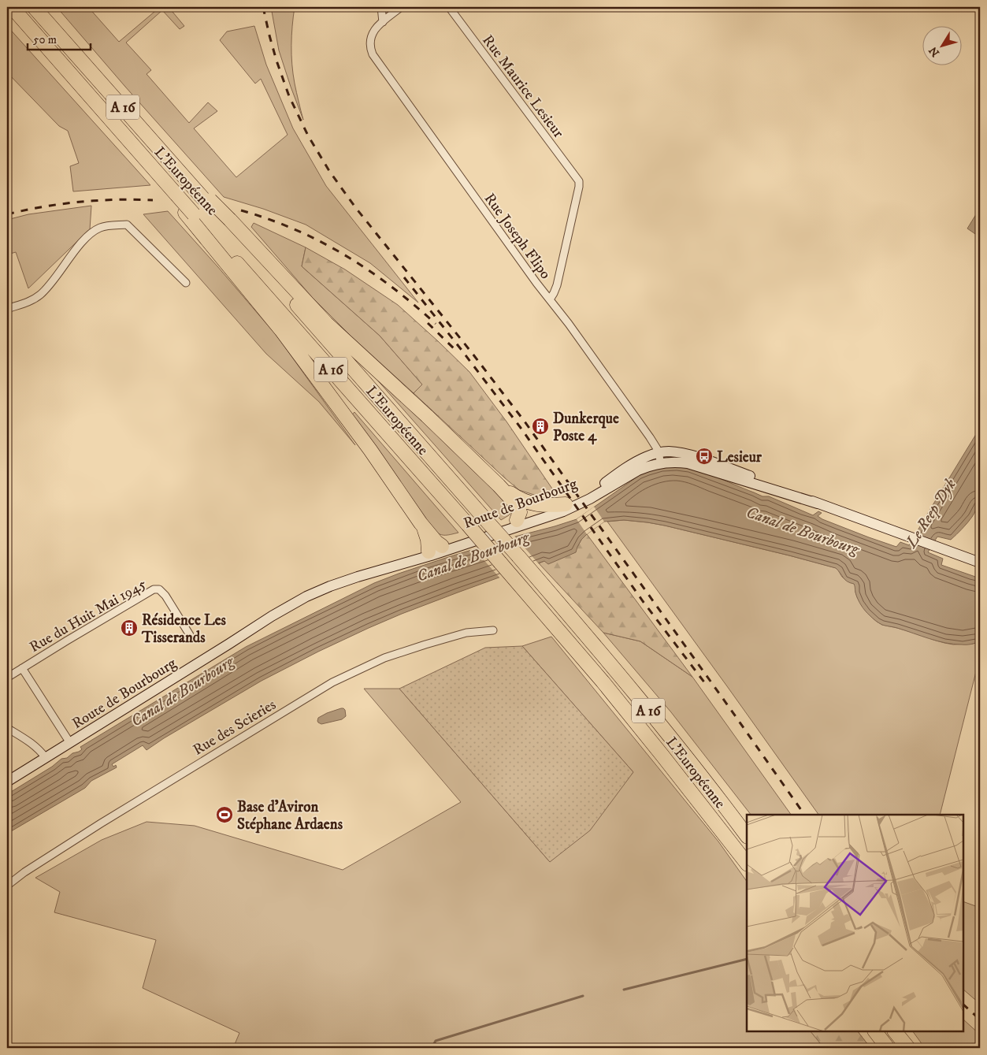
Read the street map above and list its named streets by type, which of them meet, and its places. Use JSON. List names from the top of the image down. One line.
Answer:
{"streets":{"highway":["A 16","L'Européenne"],"main road":["Route de Bourbourg"],"street":["Rue Maurice Lesieur","Rue Joseph Flipo","Rue du Huit Mai 1945","Rue des Scieries"]},"crossings":[["Rue Maurice Lesieur","Rue Joseph Flipo"],["Rue Joseph Flipo","Route de Bourbourg"],["Route de Bourbourg","Rue du Huit Mai 1945"]],"water":["Le Reep Dyk","Canal de Bourbourg"],"places":{"building":["Dunkerque Poste 4","Résidence Les Tisserands"],"bus stop":["Lesieur"],"sports":["Base d'Aviron Stéphane Ardaens"]},"scale_bar":"50 m","north":"bottom left"}
